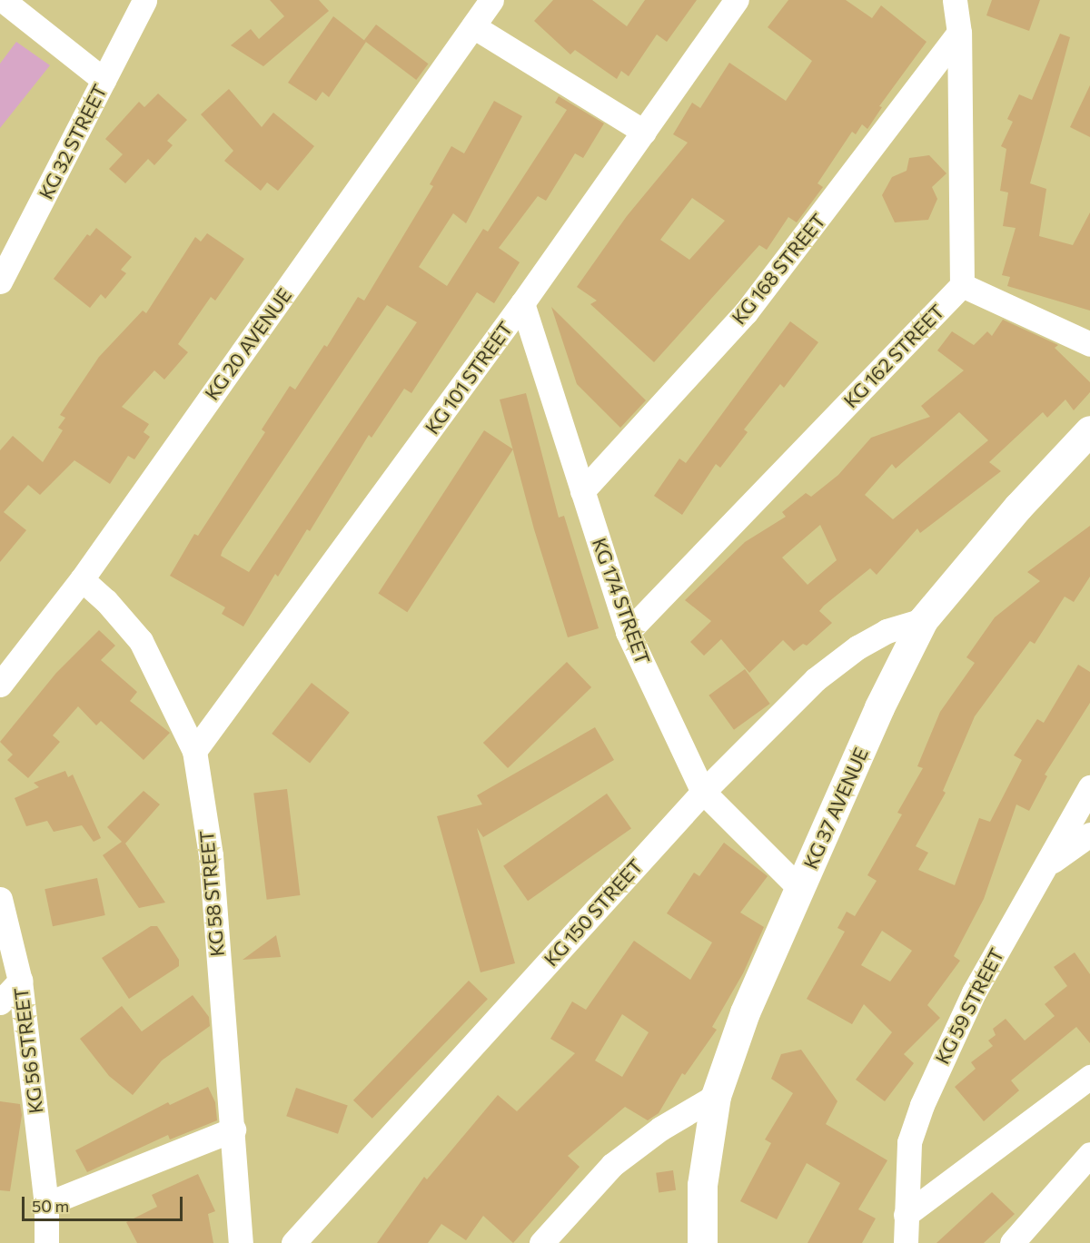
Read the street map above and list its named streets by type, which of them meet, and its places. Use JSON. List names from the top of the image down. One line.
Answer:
{"streets":{"street":["KG 32 STREET","KG 168 STREET","KG 20 AVENUE","KG 162 STREET","KG 101 STREET","KG 174 STREET","KG 37 AVENUE","KG 58 STREET","KG 150 STREET","KG 59 STREET","KG 56 STREET"]},"crossings":[["KG 168 STREET","KG 174 STREET"],["KG 20 AVENUE","KG 58 STREET"],["KG 162 STREET","KG 174 STREET"],["KG 101 STREET","KG 174 STREET"],["KG 101 STREET","KG 58 STREET"],["KG 174 STREET","KG 37 AVENUE"],["KG 174 STREET","KG 150 STREET"],["KG 37 AVENUE","KG 150 STREET"]],"scale_bar":"50 m"}
